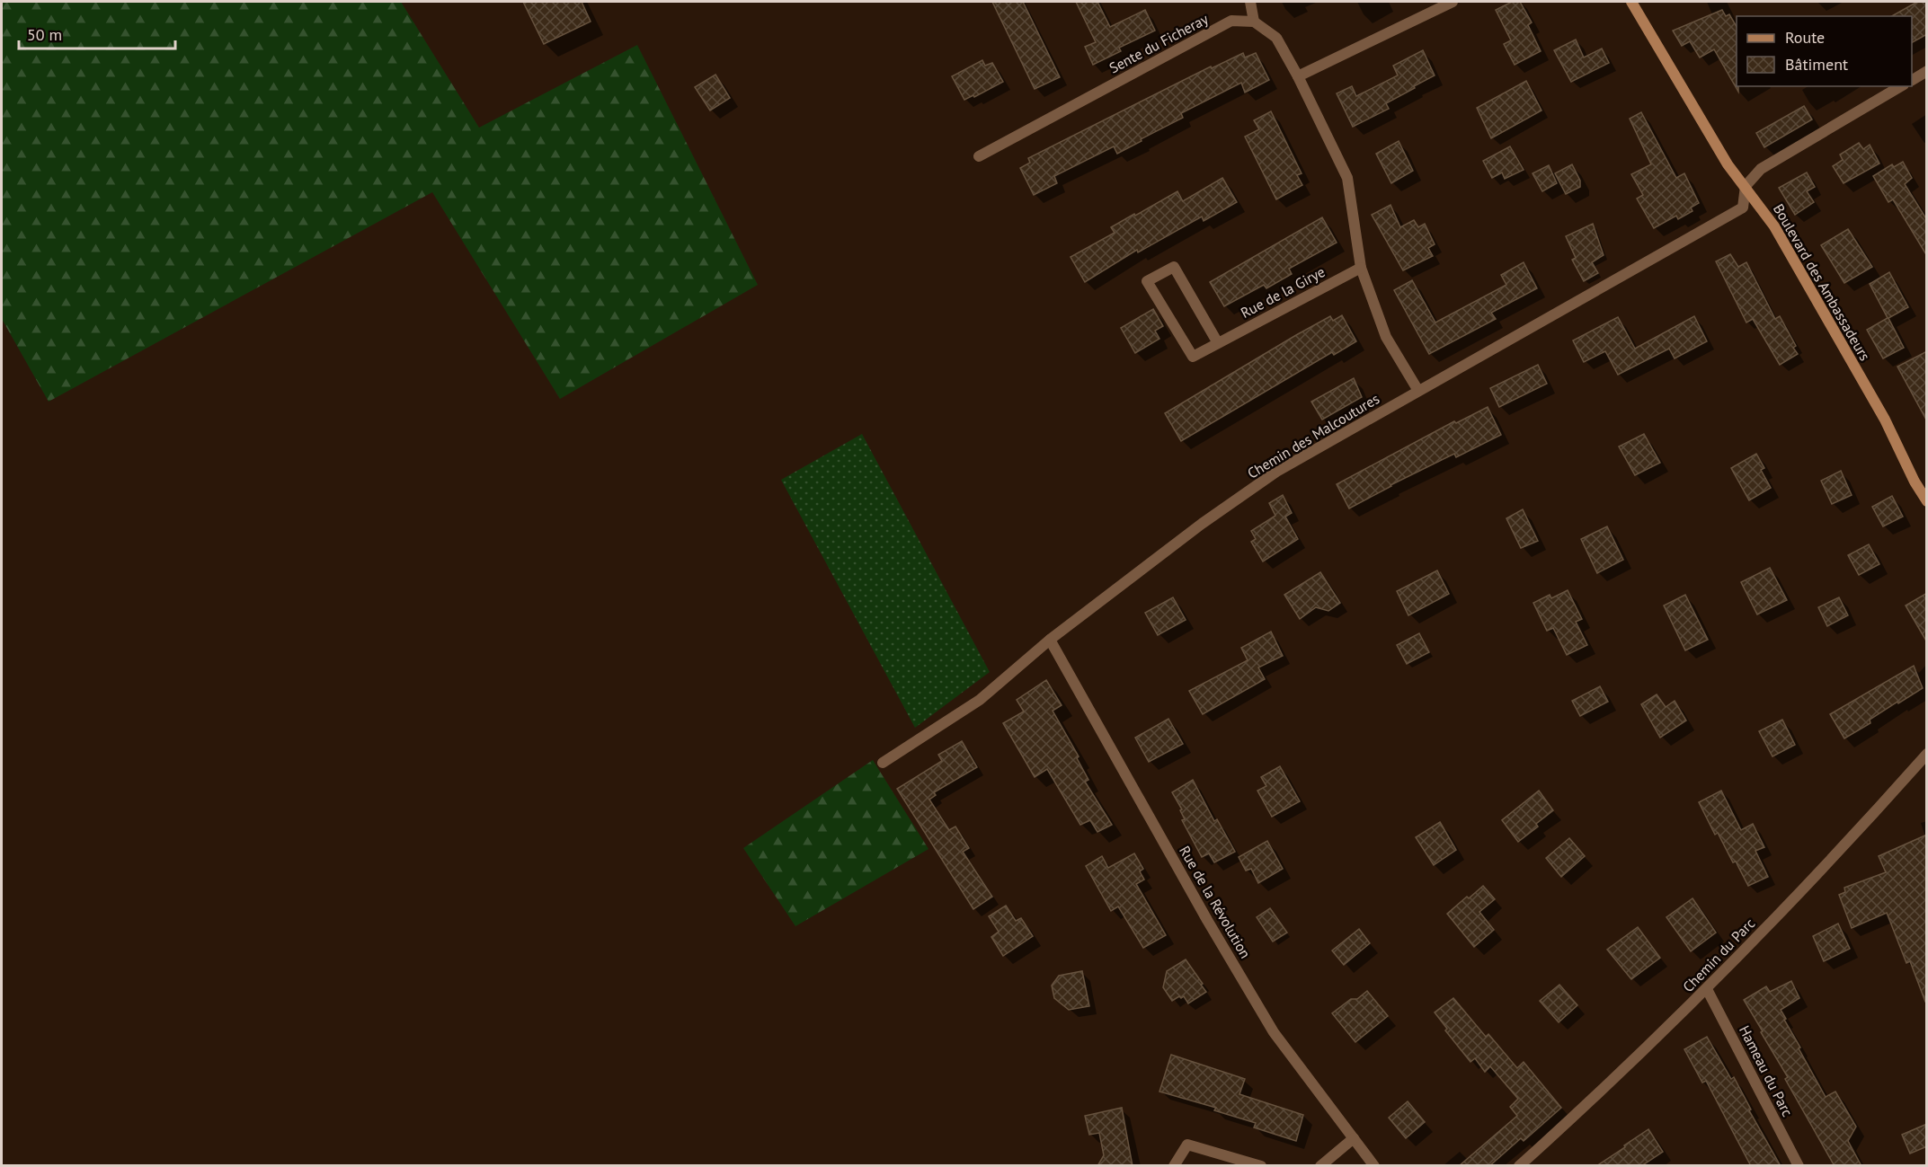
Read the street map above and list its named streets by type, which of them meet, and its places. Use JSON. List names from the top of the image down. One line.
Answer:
{"streets":{"main road":["Boulevard des Ambassadeurs"],"street":["Sente du Ficheray","Rue de la Girye","Chemin des Malcoutures","Rue de la Révolution","Chemin du Parc","Hameau du Parc"]},"crossings":[["Boulevard des Ambassadeurs","Chemin des Malcoutures"],["Chemin des Malcoutures","Rue de la Révolution"],["Chemin du Parc","Hameau du Parc"]],"legend":["Route","Bâtiment"],"scale_bar":"50 m"}
